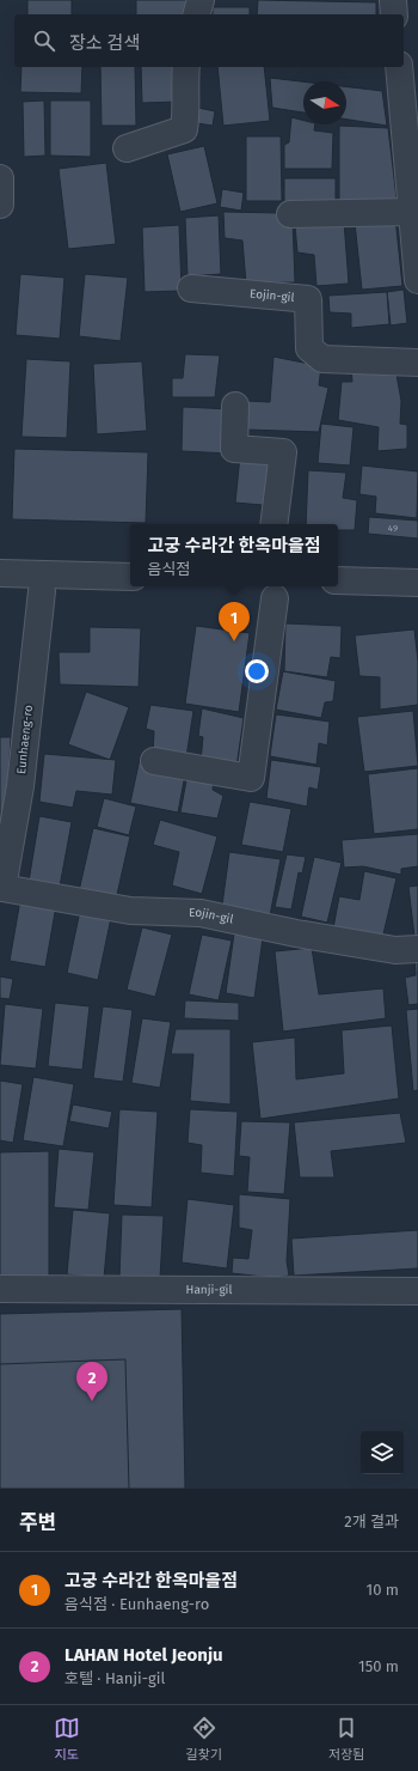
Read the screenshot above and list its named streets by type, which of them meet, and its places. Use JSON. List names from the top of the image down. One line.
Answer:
{"streets":{"street":["Eojin-gil","Eunhaeng-ro","Hanji-gil"]},"crossings":[["Eojin-gil","Eunhaeng-ro"]],"house_numbers":["49"],"north":"right","page":{"search":"장소 검색","popup":["고궁 수라간 한옥마을점","음식점"],"pins":["1","2"],"heading":["주변","2개 결과"],"list":[{"mark":"1","name":"고궁 수라간 한옥마을점","note":"음식점 · Eunhaeng-ro","value":"10 m"},{"mark":"2","name":"LAHAN Hotel Jeonju","note":"호텔 · Hanji-gil","value":"150 m"}],"nav":["지도","길찾기","저장됨"]}}
